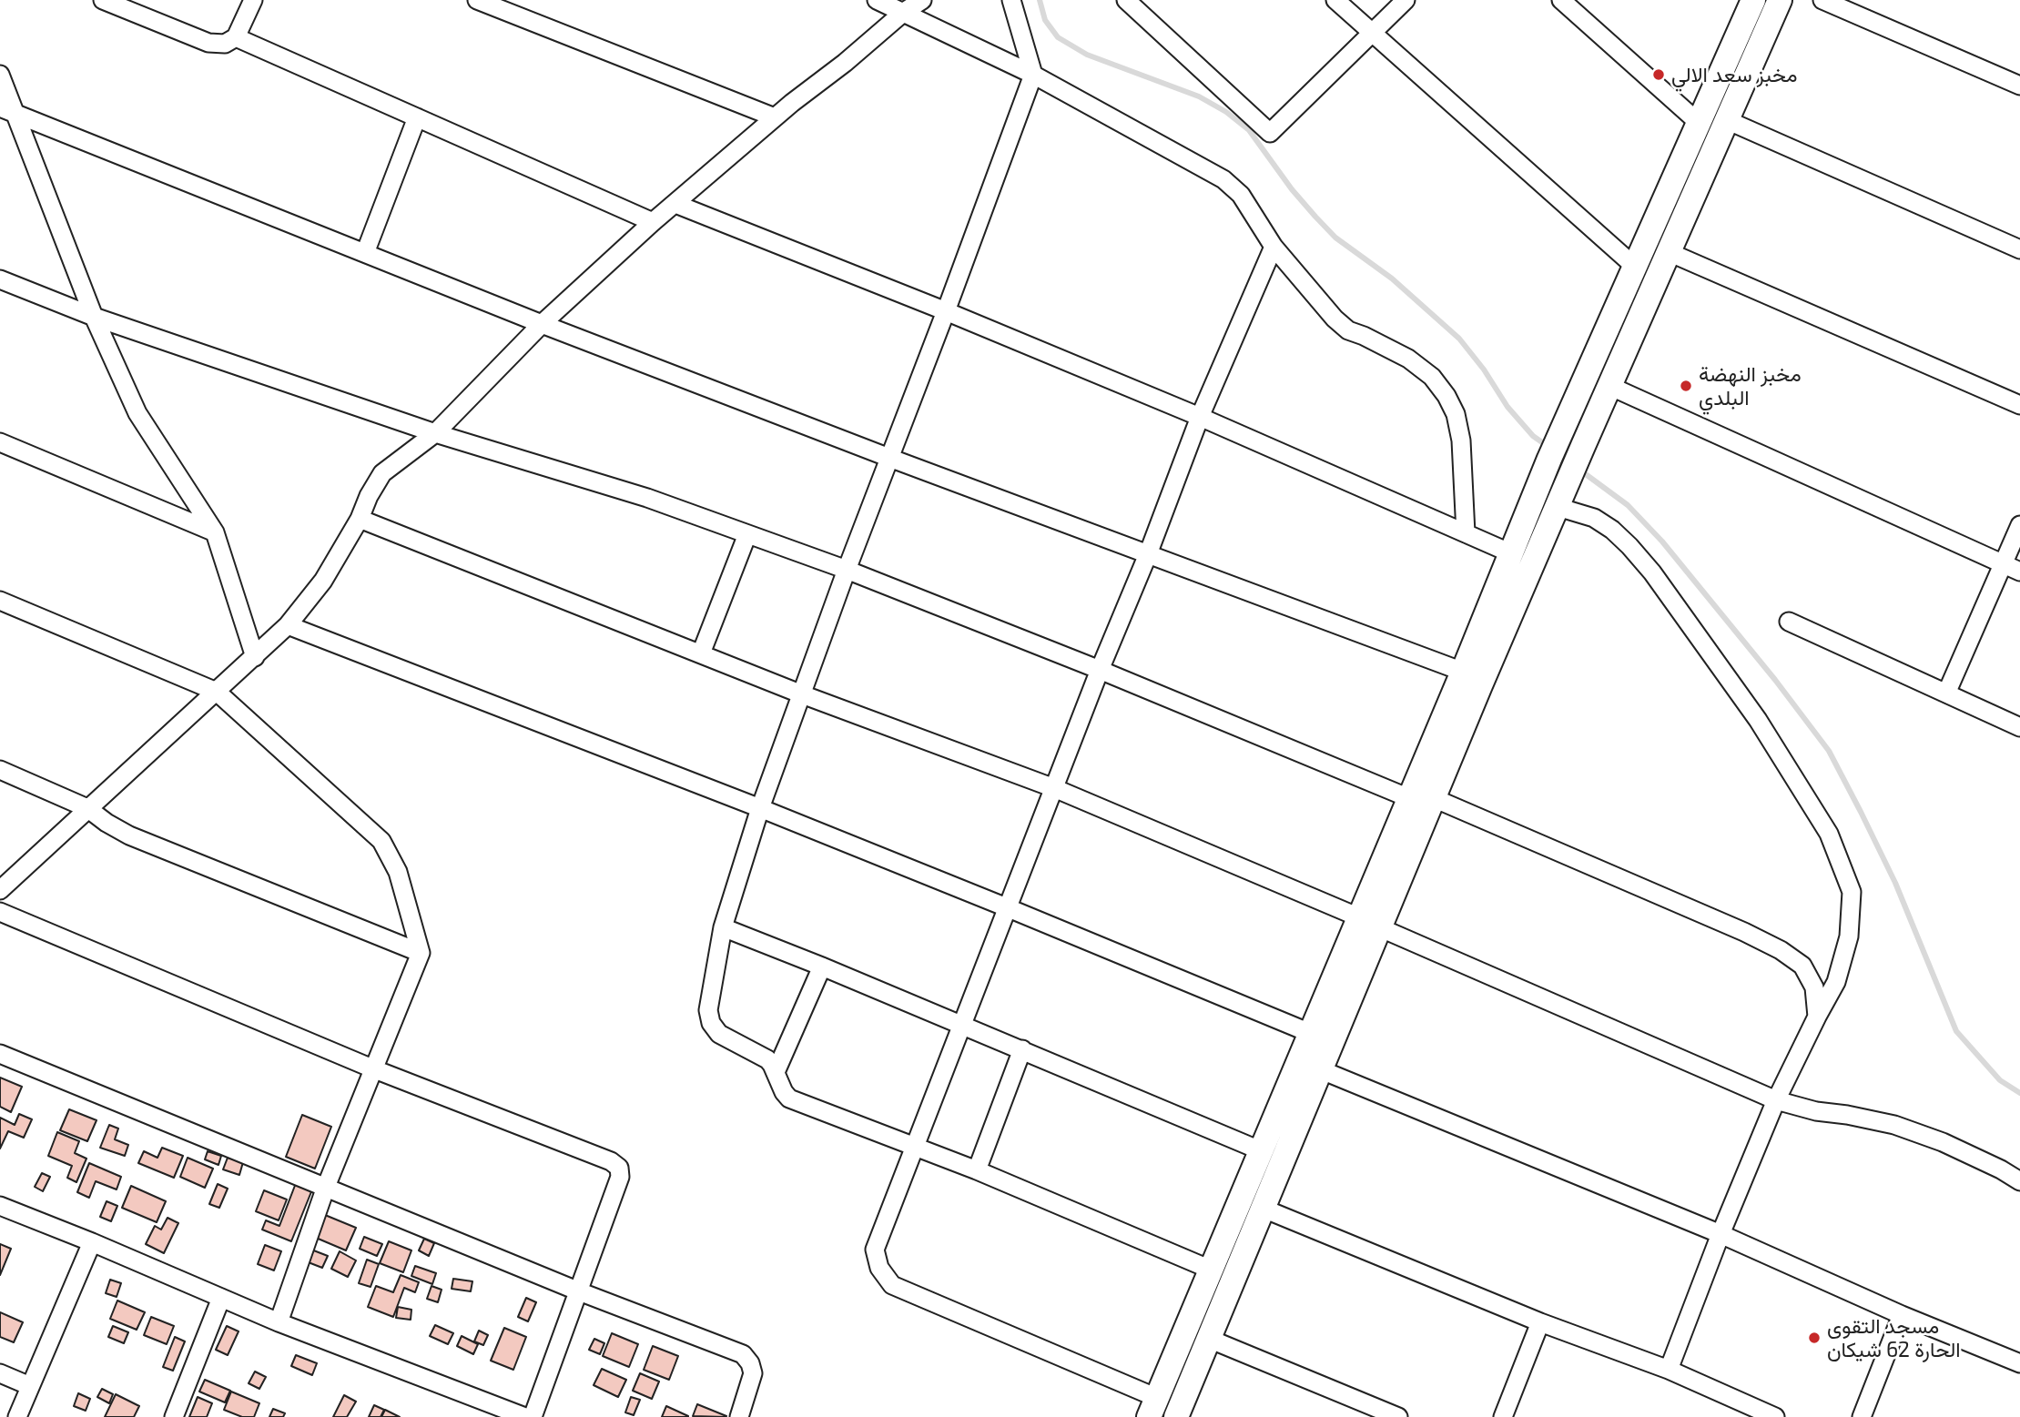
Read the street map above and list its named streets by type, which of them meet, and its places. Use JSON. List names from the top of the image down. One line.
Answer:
{"places":["مخبز سعد الالي","مخبز النهضة البلدي","مسجد التقوى الحارة 62 شيكان"]}
